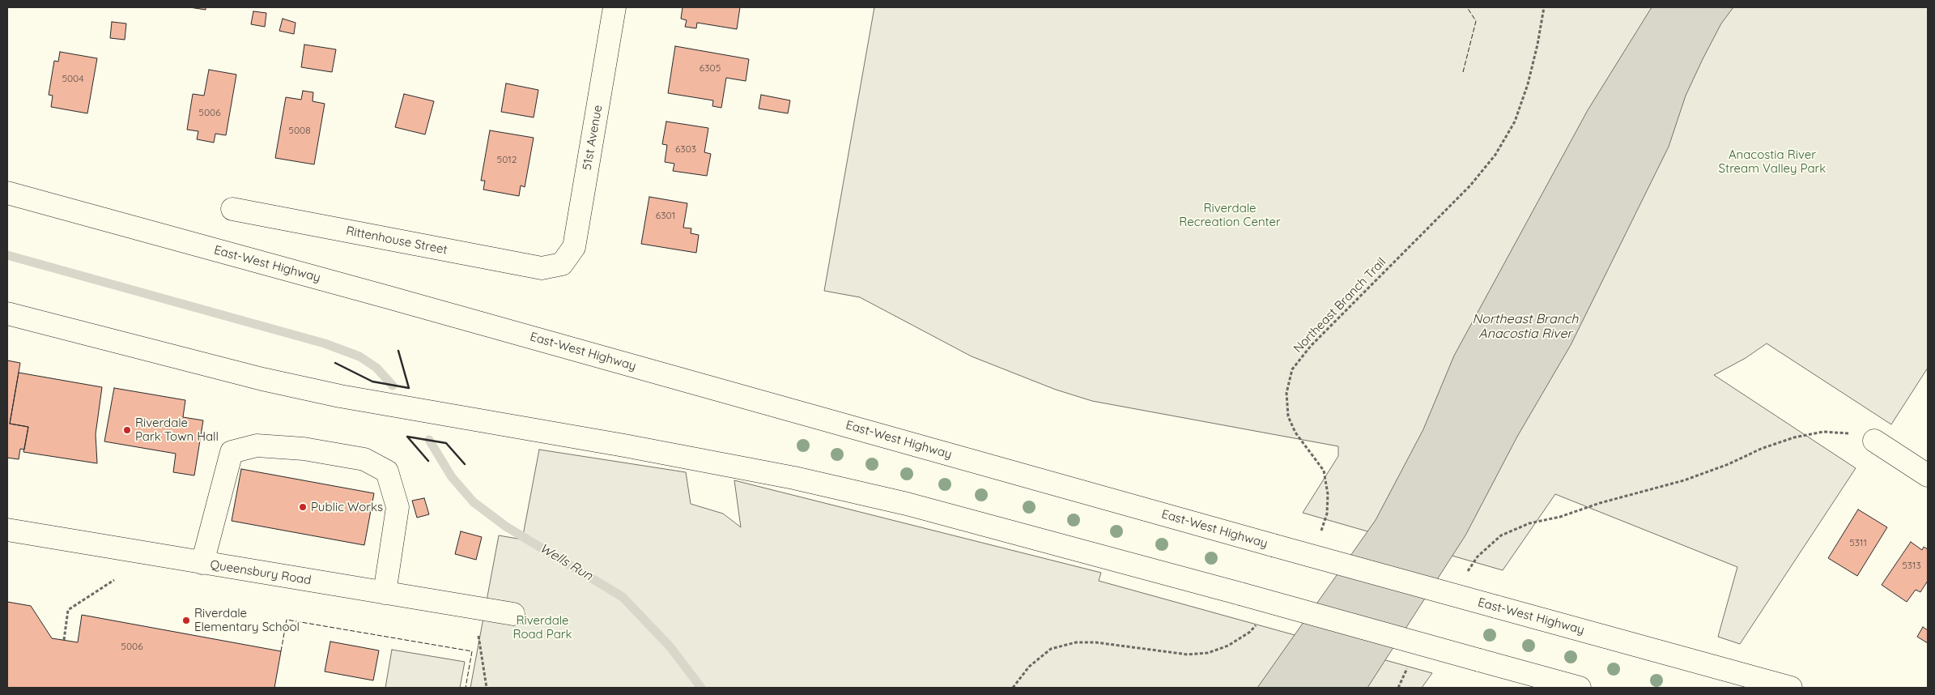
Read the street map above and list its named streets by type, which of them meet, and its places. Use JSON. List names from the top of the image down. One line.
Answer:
{"streets":{"main road":["51st Avenue","Rittenhouse Street","East-West Highway","Queensbury Road"],"path":["Northeast Branch Trail"]},"crossings":[["51st Avenue","Rittenhouse Street"]],"water":["Northeast Branch Anacostia River","Wells Run"],"parks":["Anacostia River Stream Valley Park","Riverdale Recreation Center","Riverdale Road Park"],"places":["Riverdale Park Town Hall","Public Works","Riverdale Elementary School"],"house_numbers":["6305","5004","5006","5008","6303","5012","6301","5311","5313","5006"]}
